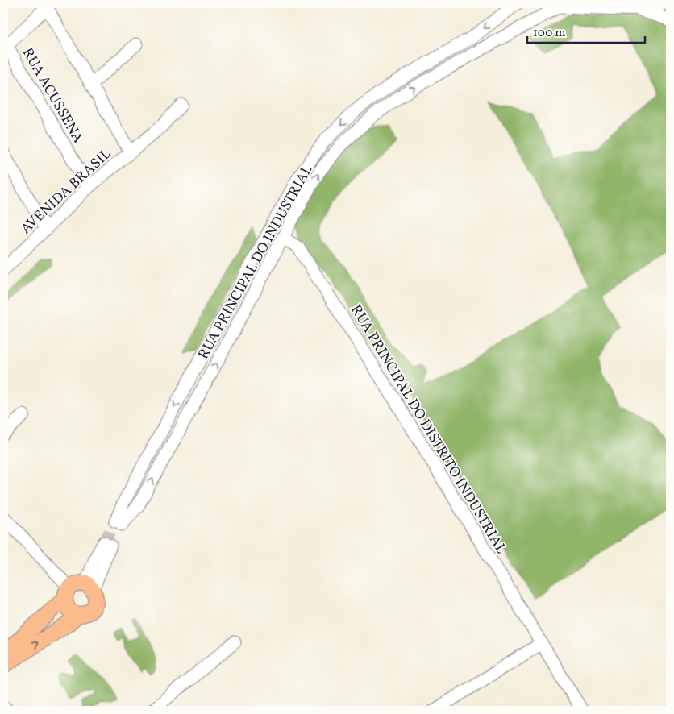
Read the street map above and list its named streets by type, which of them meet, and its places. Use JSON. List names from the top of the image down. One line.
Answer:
{"streets":{"street":["RUA ACUSSENA","AVENIDA BRASIL","RUA PRINCIPAL DO INDUSTRIAL","RUA PRINCIPAL DO DISTRITO INDUSTRIAL"]},"crossings":[["RUA ACUSSENA","AVENIDA BRASIL"],["RUA PRINCIPAL DO INDUSTRIAL","RUA PRINCIPAL DO DISTRITO INDUSTRIAL"]],"scale_bar":"100 m"}
